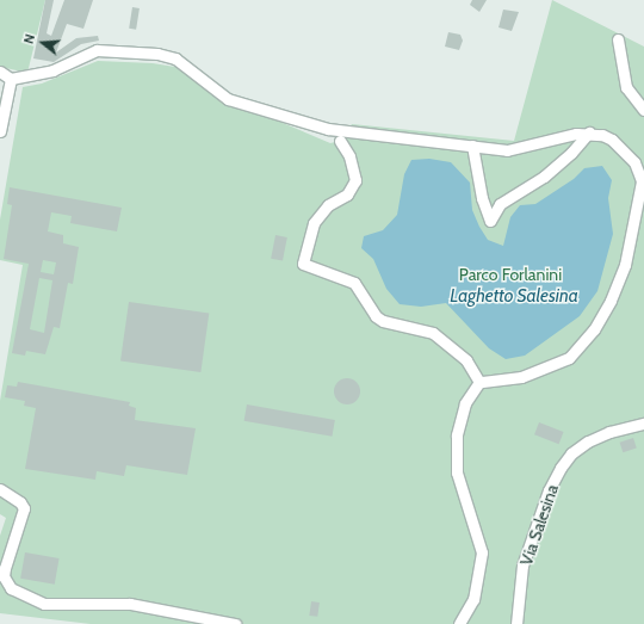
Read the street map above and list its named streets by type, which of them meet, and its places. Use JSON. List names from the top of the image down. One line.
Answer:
{"streets":{"street":["Via Salesina"]},"water":["Laghetto Salesina"],"parks":["Parco Forlanini"],"north":"left"}
